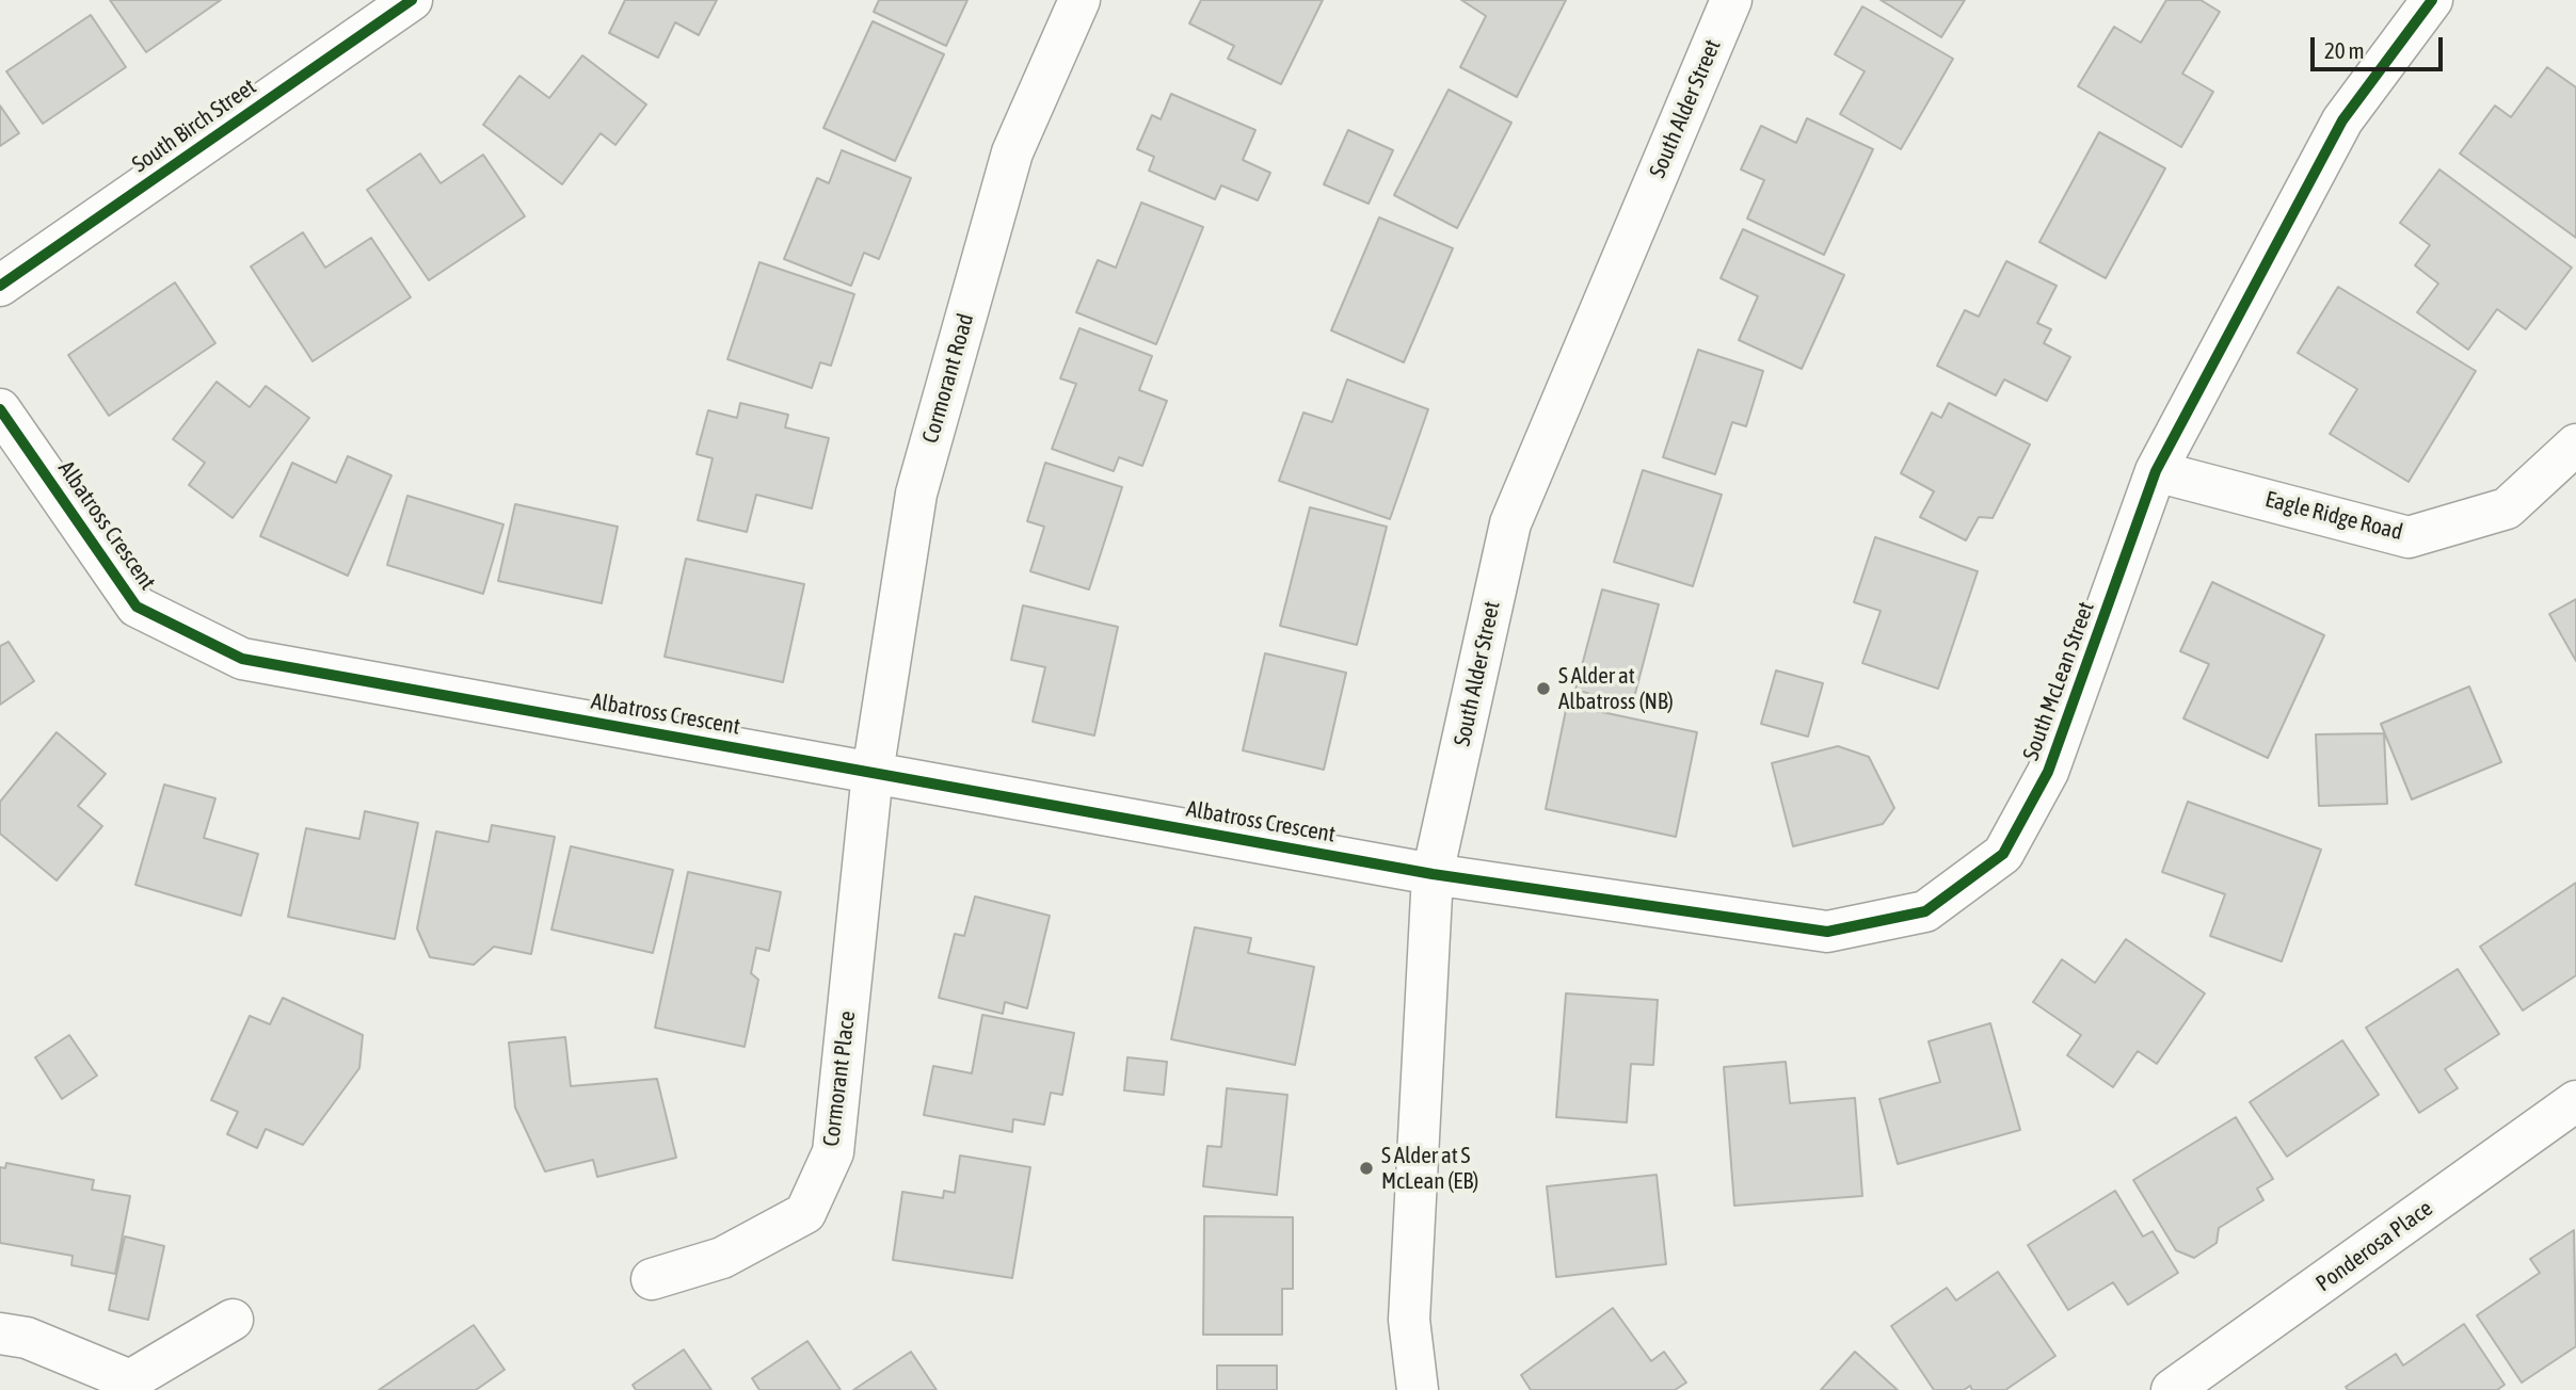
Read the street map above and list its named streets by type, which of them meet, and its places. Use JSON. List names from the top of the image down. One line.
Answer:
{"streets":{"street":["South Alder Street","South Birch Street","Cormorant Road","Eagle Ridge Road","Albatross Crescent","South McLean Street","Cormorant Place","Ponderosa Place"]},"crossings":[["South Alder Street","Albatross Crescent"],["South Alder Street","South McLean Street"],["Cormorant Road","Albatross Crescent"],["Cormorant Road","Cormorant Place"],["Eagle Ridge Road","South McLean Street"],["Albatross Crescent","South McLean Street"],["Albatross Crescent","Cormorant Place"]],"places":["S Alder at Albatross (NB)","S Alder at S McLean (EB)"],"scale_bar":"20 m"}
